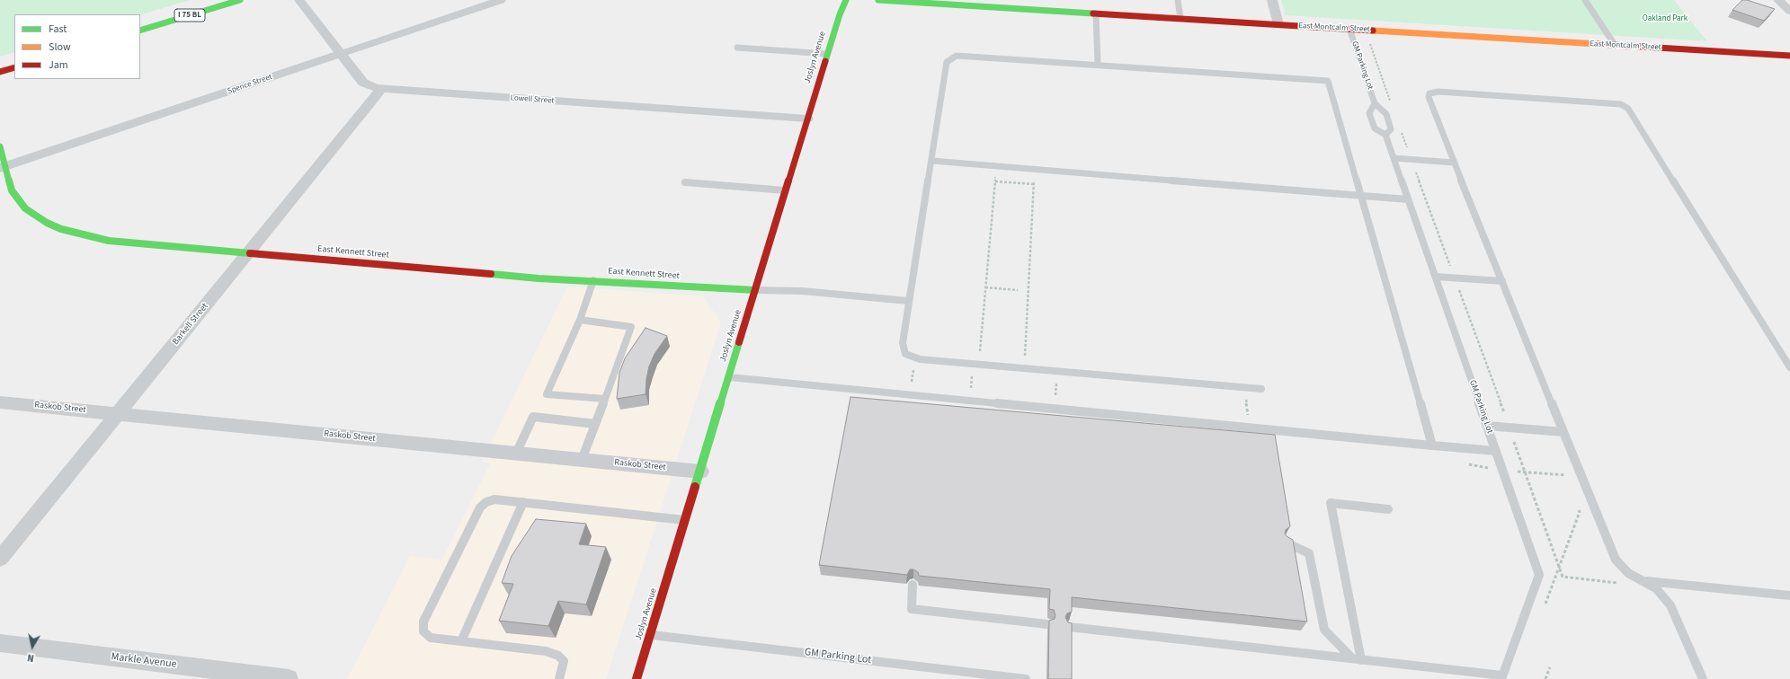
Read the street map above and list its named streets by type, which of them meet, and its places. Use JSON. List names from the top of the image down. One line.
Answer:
{"streets":{"main road":["I 75 BL","East Montcalm Street","Joslyn Avenue","East Kennett Street"],"street":["Spence Street","Lowell Street","Barkell Street","Raskob Street","Markle Avenue"],"lane":["GM Parking Lot"]},"crossings":[["East Montcalm Street","GM Parking Lot"],["Joslyn Avenue","GM Parking Lot"],["Joslyn Avenue","Lowell Street"],["Joslyn Avenue","East Kennett Street"],["Joslyn Avenue","Raskob Street"],["Spence Street","Lowell Street"],["Spence Street","East Kennett Street"],["Lowell Street","Barkell Street"],["East Kennett Street","Barkell Street"],["Barkell Street","Raskob Street"]],"parks":["Oakland Park"],"legend":["Fast","Slow","Jam"],"north":"bottom"}
